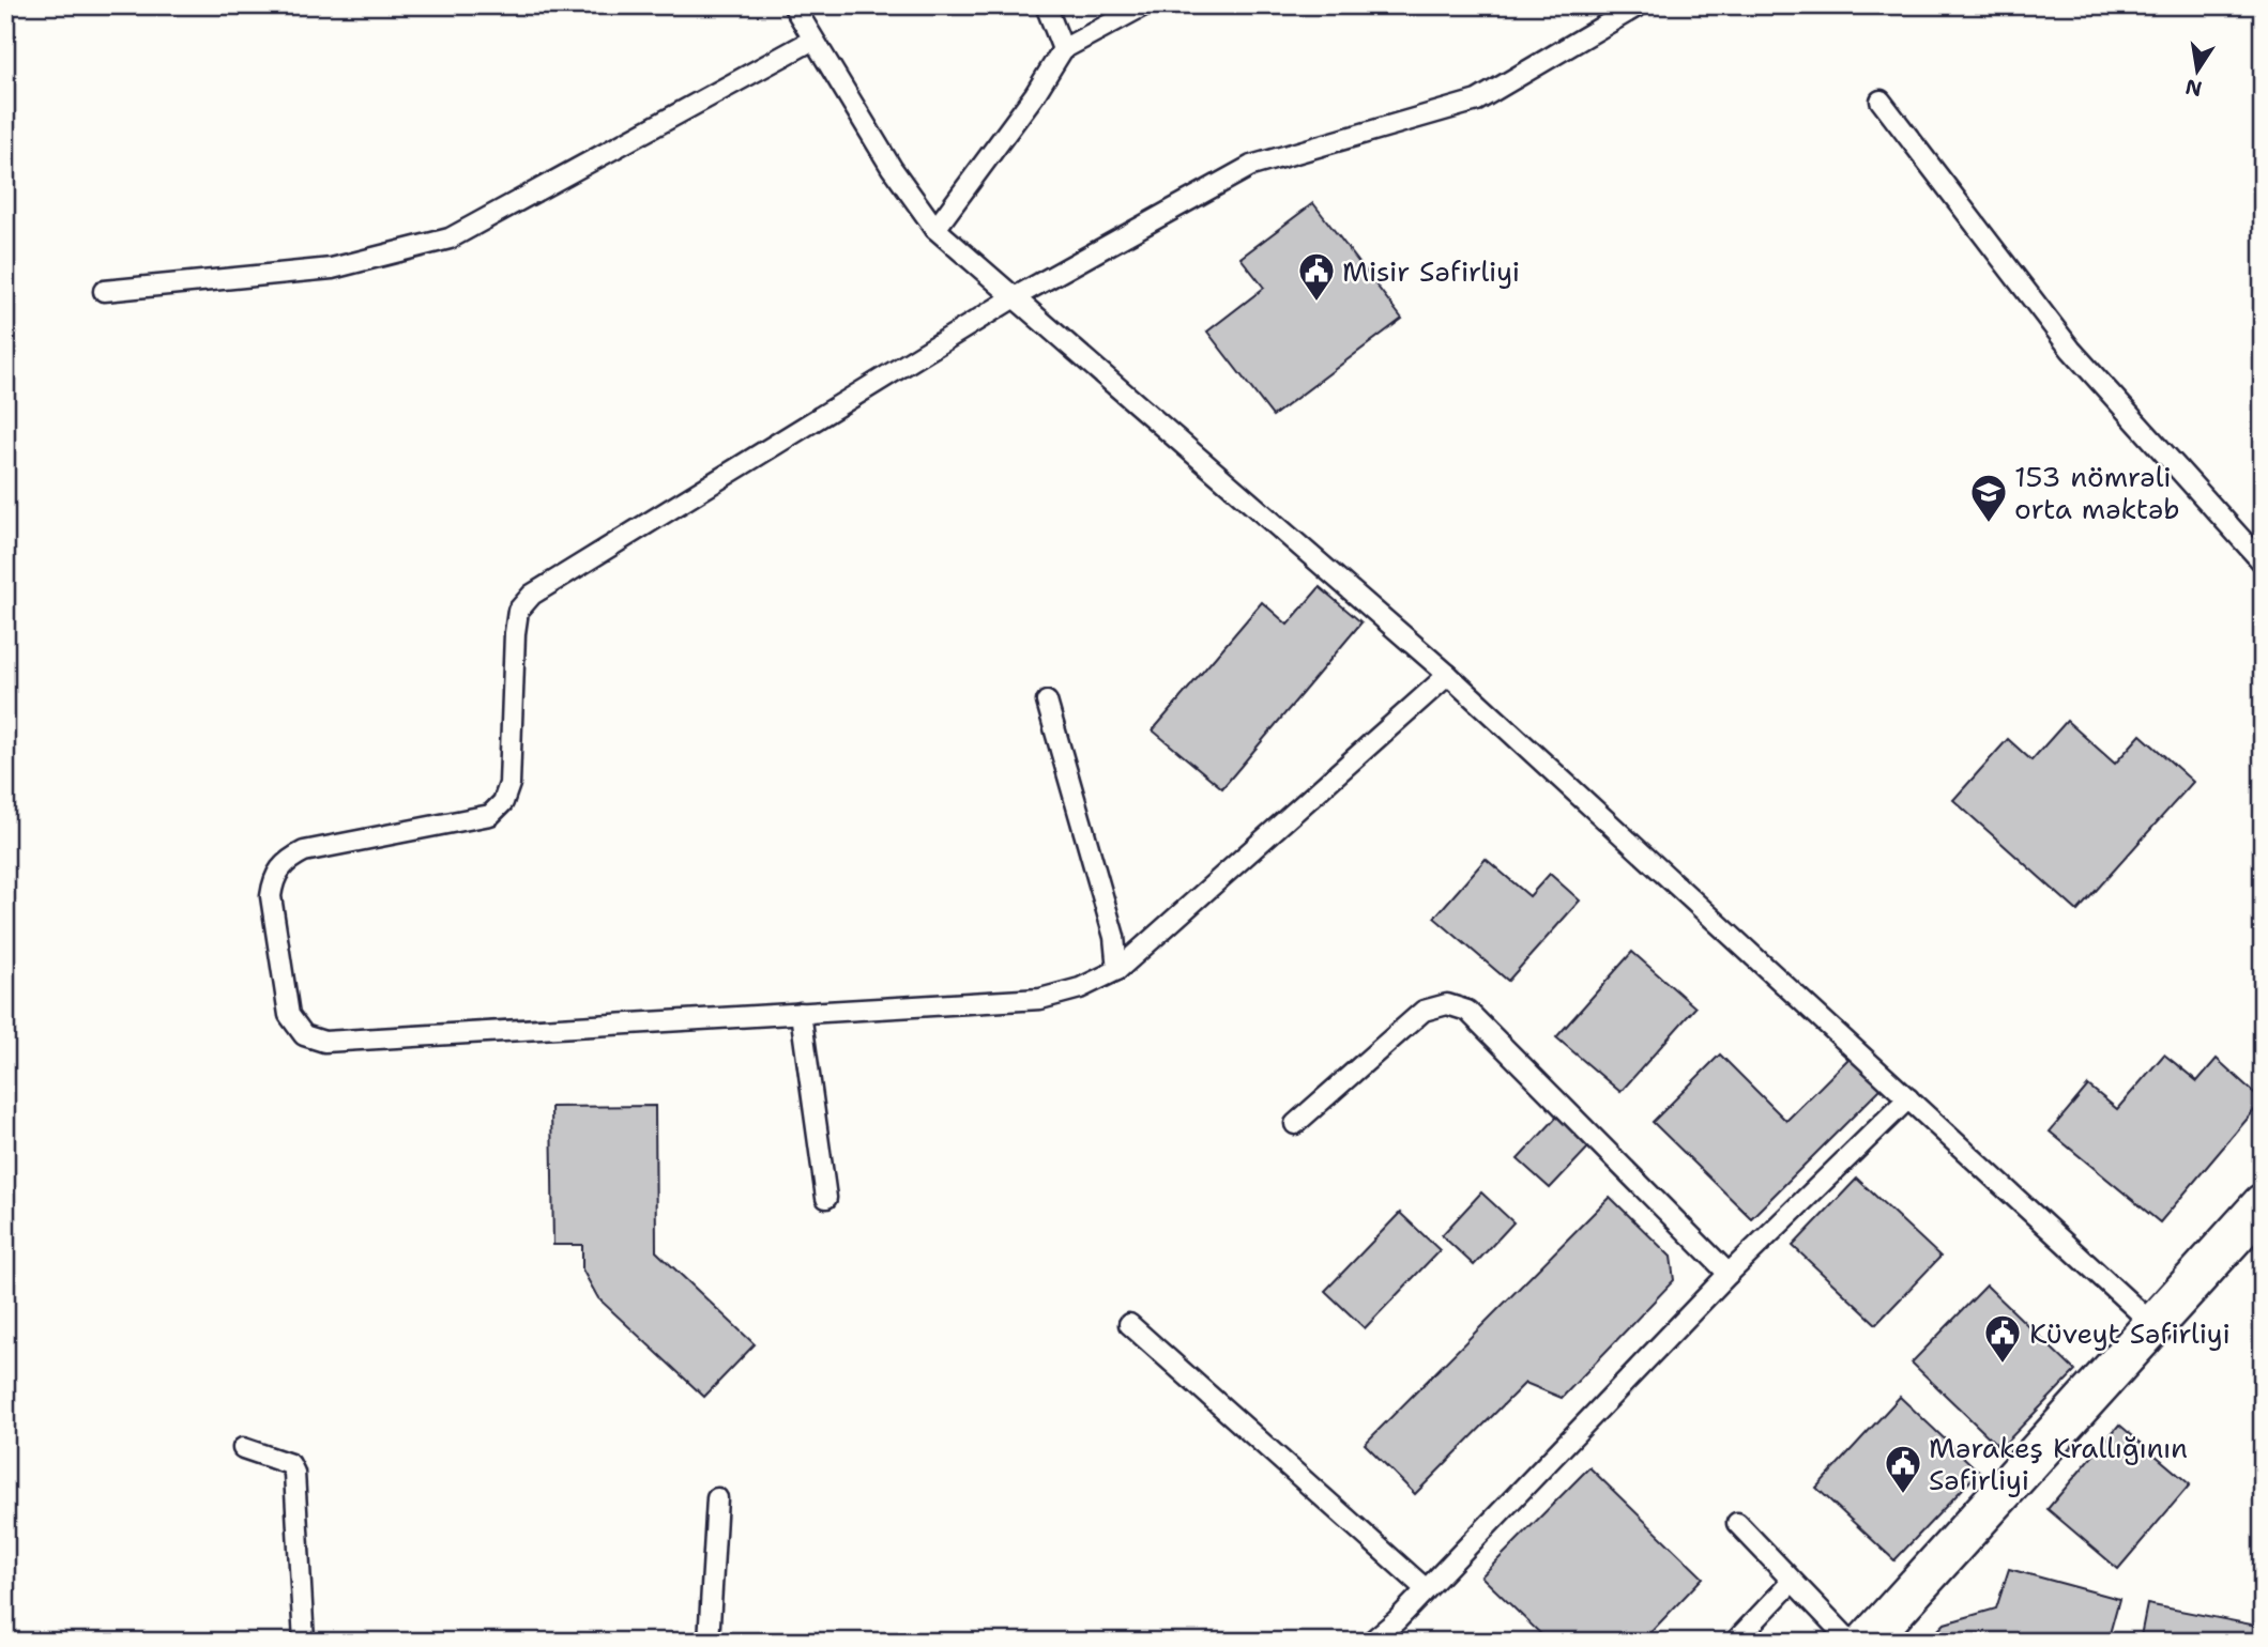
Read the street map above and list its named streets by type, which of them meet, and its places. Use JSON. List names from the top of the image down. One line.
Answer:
{"places":{"public building":["Misir Səfirliyi","Küveyt Səfirliyi","Mərakeş Krallığının Səfirliyi"],"school or university":["153 nömrəli orta məktəb"]},"north":"bottom"}
